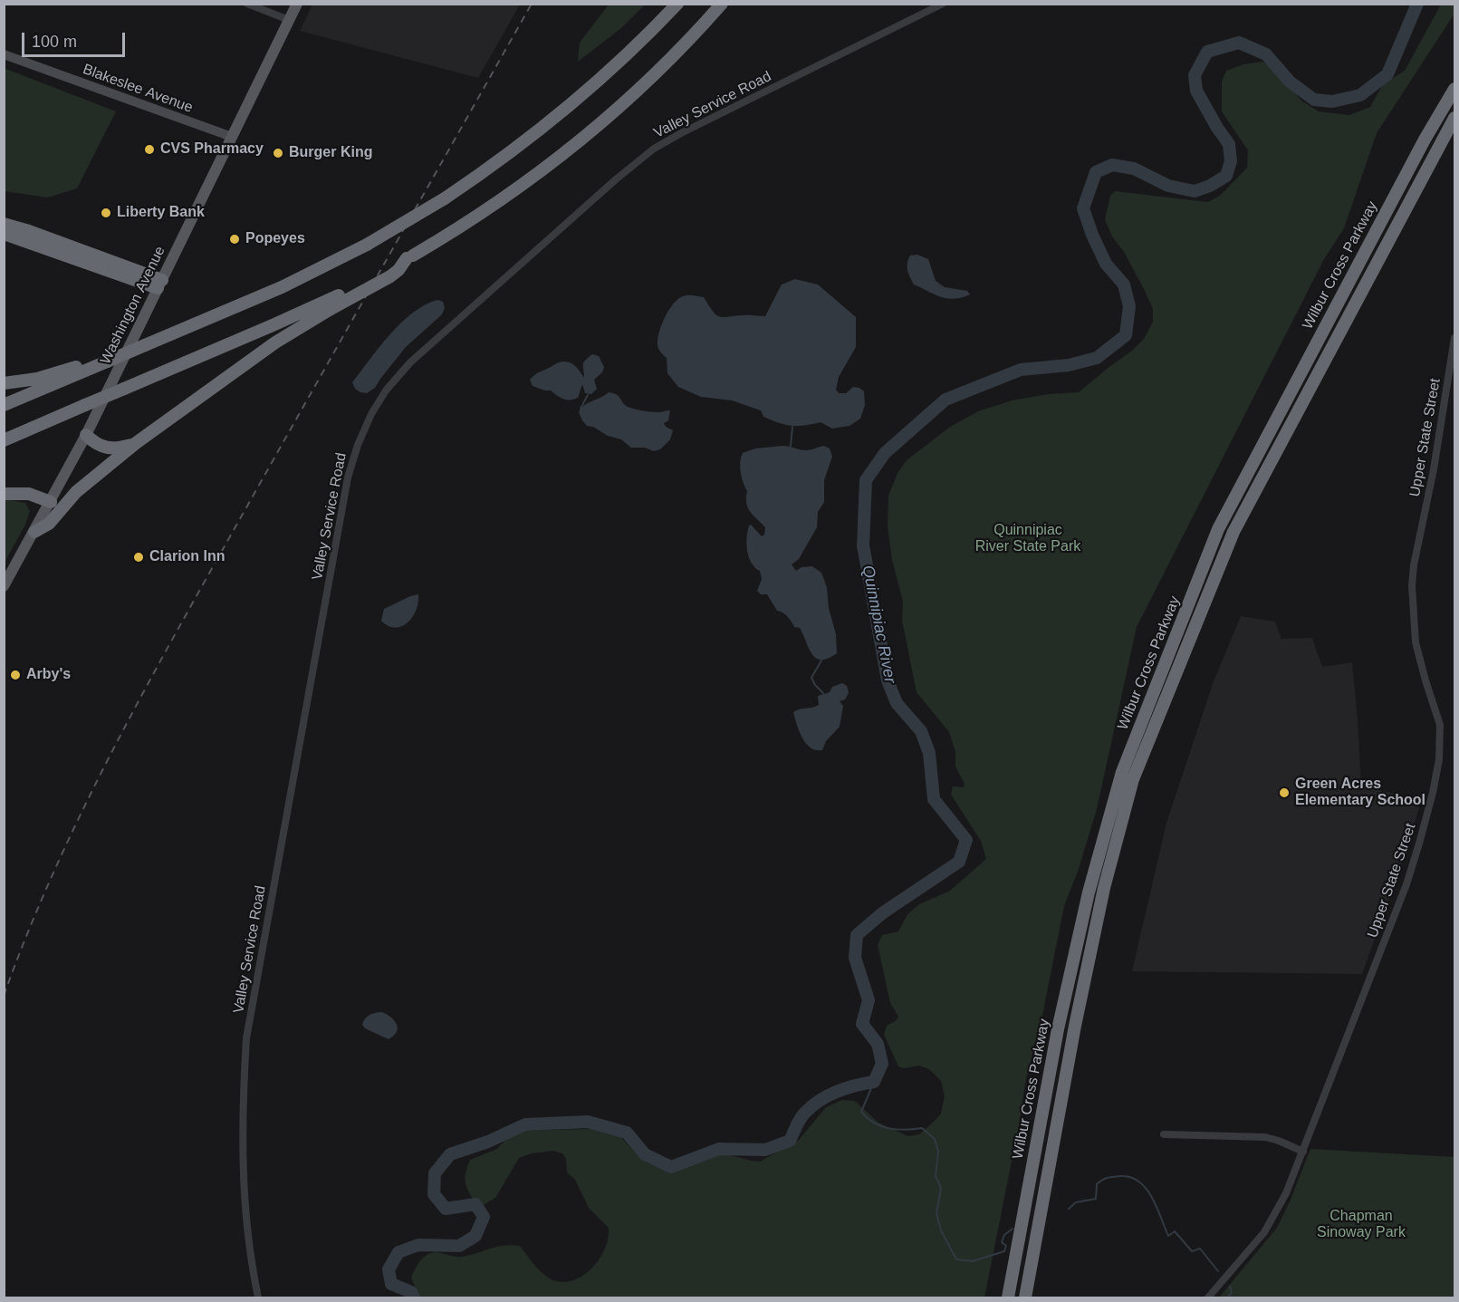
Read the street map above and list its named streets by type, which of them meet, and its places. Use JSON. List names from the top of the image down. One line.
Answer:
{"streets":{"highway":["Wilbur Cross Parkway"],"main road":["Washington Avenue"],"street":["Blakeslee Avenue","Valley Service Road","Upper State Street"]},"crossings":[["Blakeslee Avenue","Washington Avenue"]],"water":["Quinnipiac River"],"parks":["Quinnipiac River State Park","Chapman Sinoway Park"],"places":["CVS Pharmacy","Burger King","Liberty Bank","Popeyes","Clarion Inn","Arby's","Green Acres Elementary School"],"scale_bar":"100 m"}
